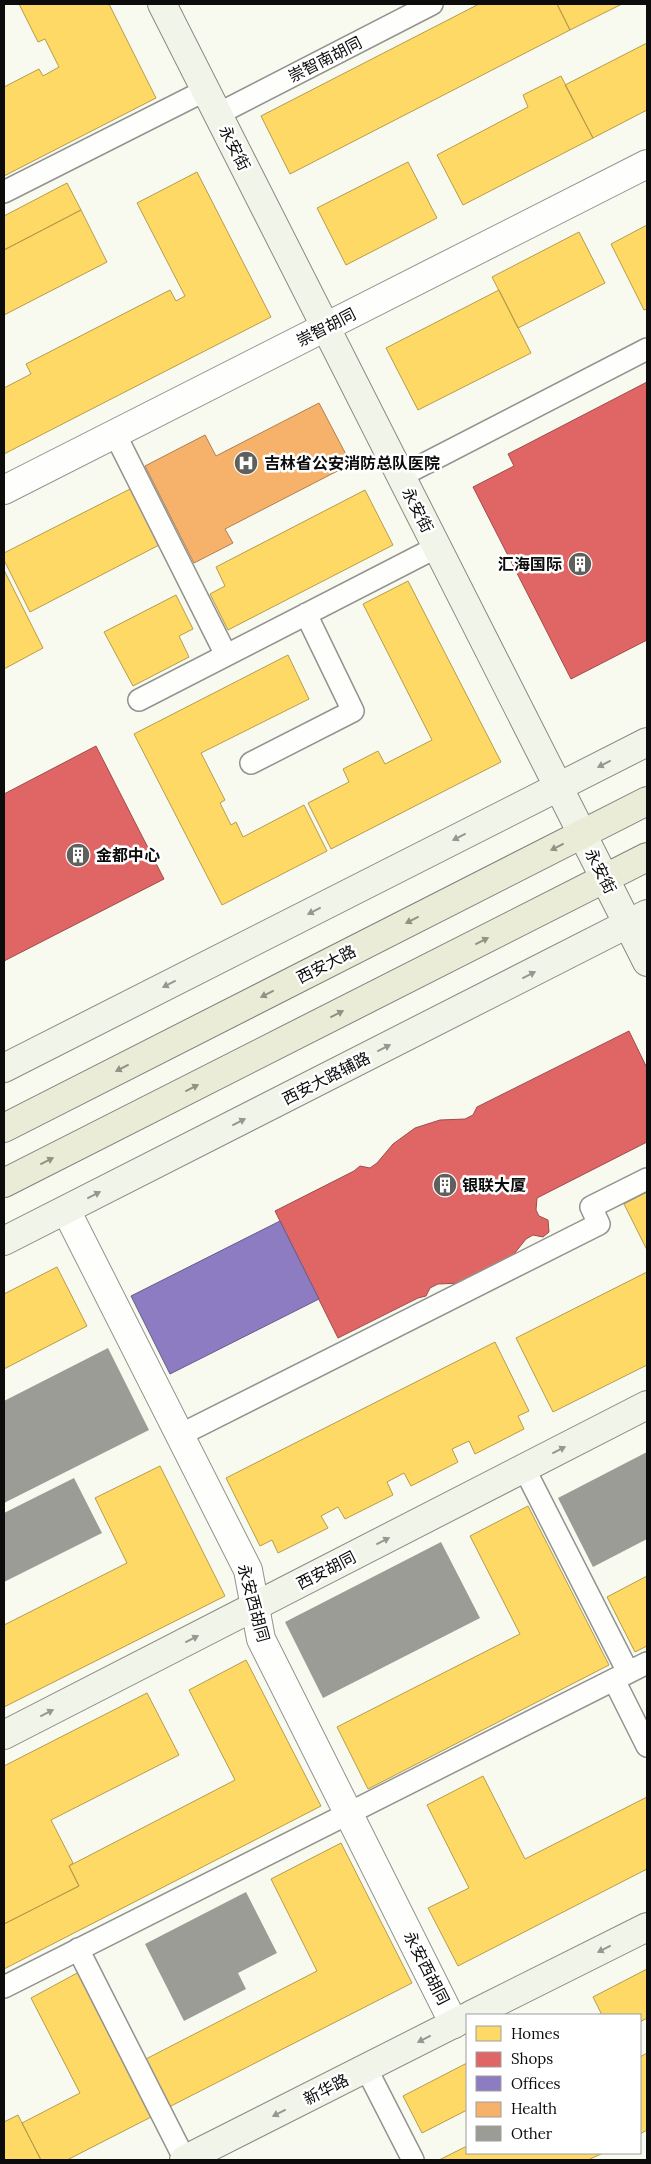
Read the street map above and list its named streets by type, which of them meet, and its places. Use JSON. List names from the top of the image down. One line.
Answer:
{"streets":{"main road":["西安大路"],"street":["永安街","崇智胡同","西安大路辅路","西安胡同","永安西胡同","新华路"],"lane":["崇智南胡同"]},"crossings":[["崇智南胡同","永安街"],["永安街","崇智胡同"],["永安街","西安大路"],["永安街","西安大路辅路"],["西安大路辅路","永安西胡同"],["西安胡同","永安西胡同"],["永安西胡同","新华路"]],"one_way":["西安胡同","新华路"],"places":{"hospital":["吉林省公安消防总队医院"],"building":["汇海国际","金都中心","银联大厦"]},"legend":["Homes","Shops","Offices","Health","Other"]}
